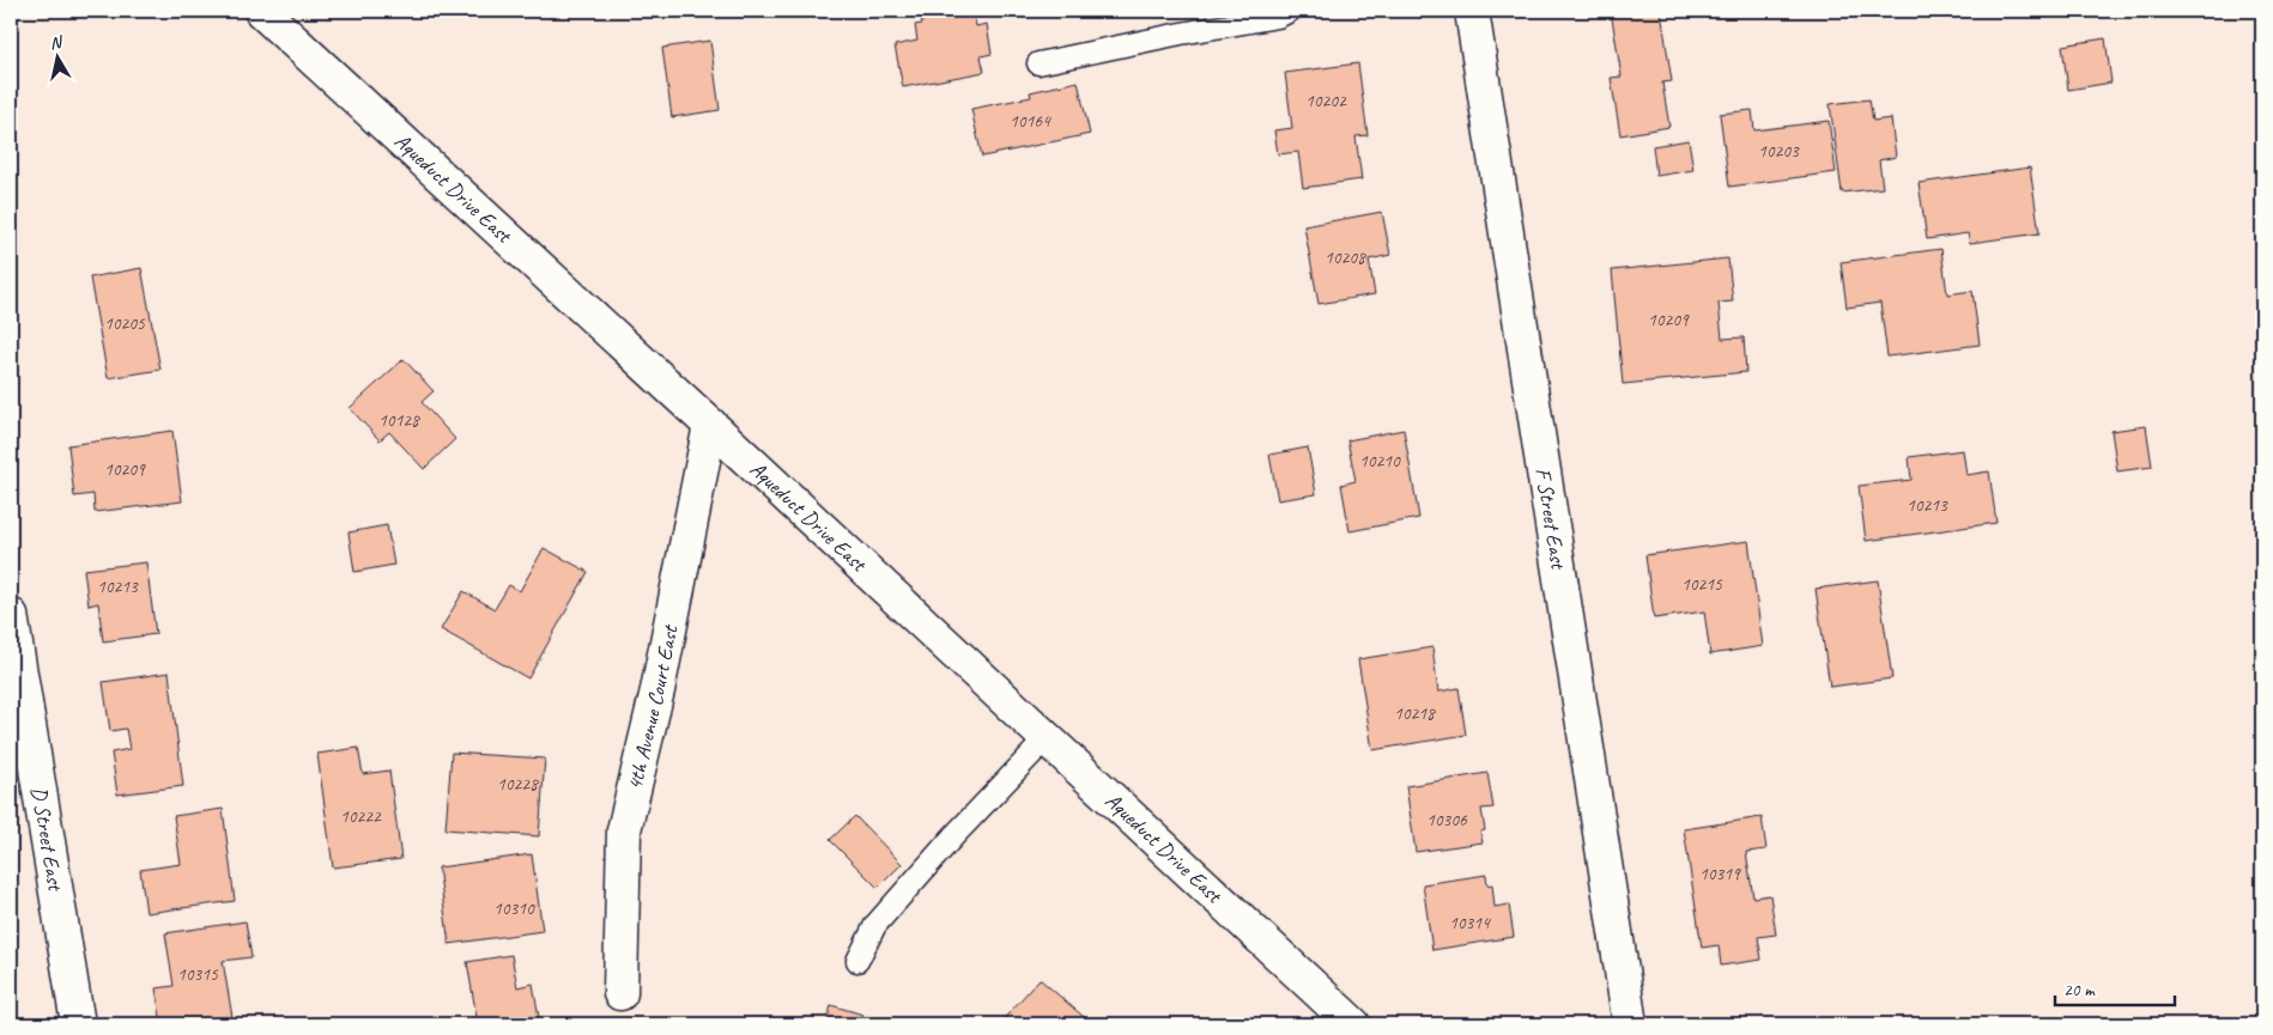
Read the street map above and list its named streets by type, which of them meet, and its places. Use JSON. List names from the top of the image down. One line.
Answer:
{"streets":{"street":["Aqueduct Drive East","F Street East","4th Avenue Court East","D Street East"]},"crossings":[["Aqueduct Drive East","4th Avenue Court East"]],"house_numbers":["10202","10164","10203","10208","10209","10205","10128","10210","10209","10213","10215","10213","10218","10228","10222","10306","10319","10310","10314","10315"],"scale_bar":"20 m","north":"top"}
